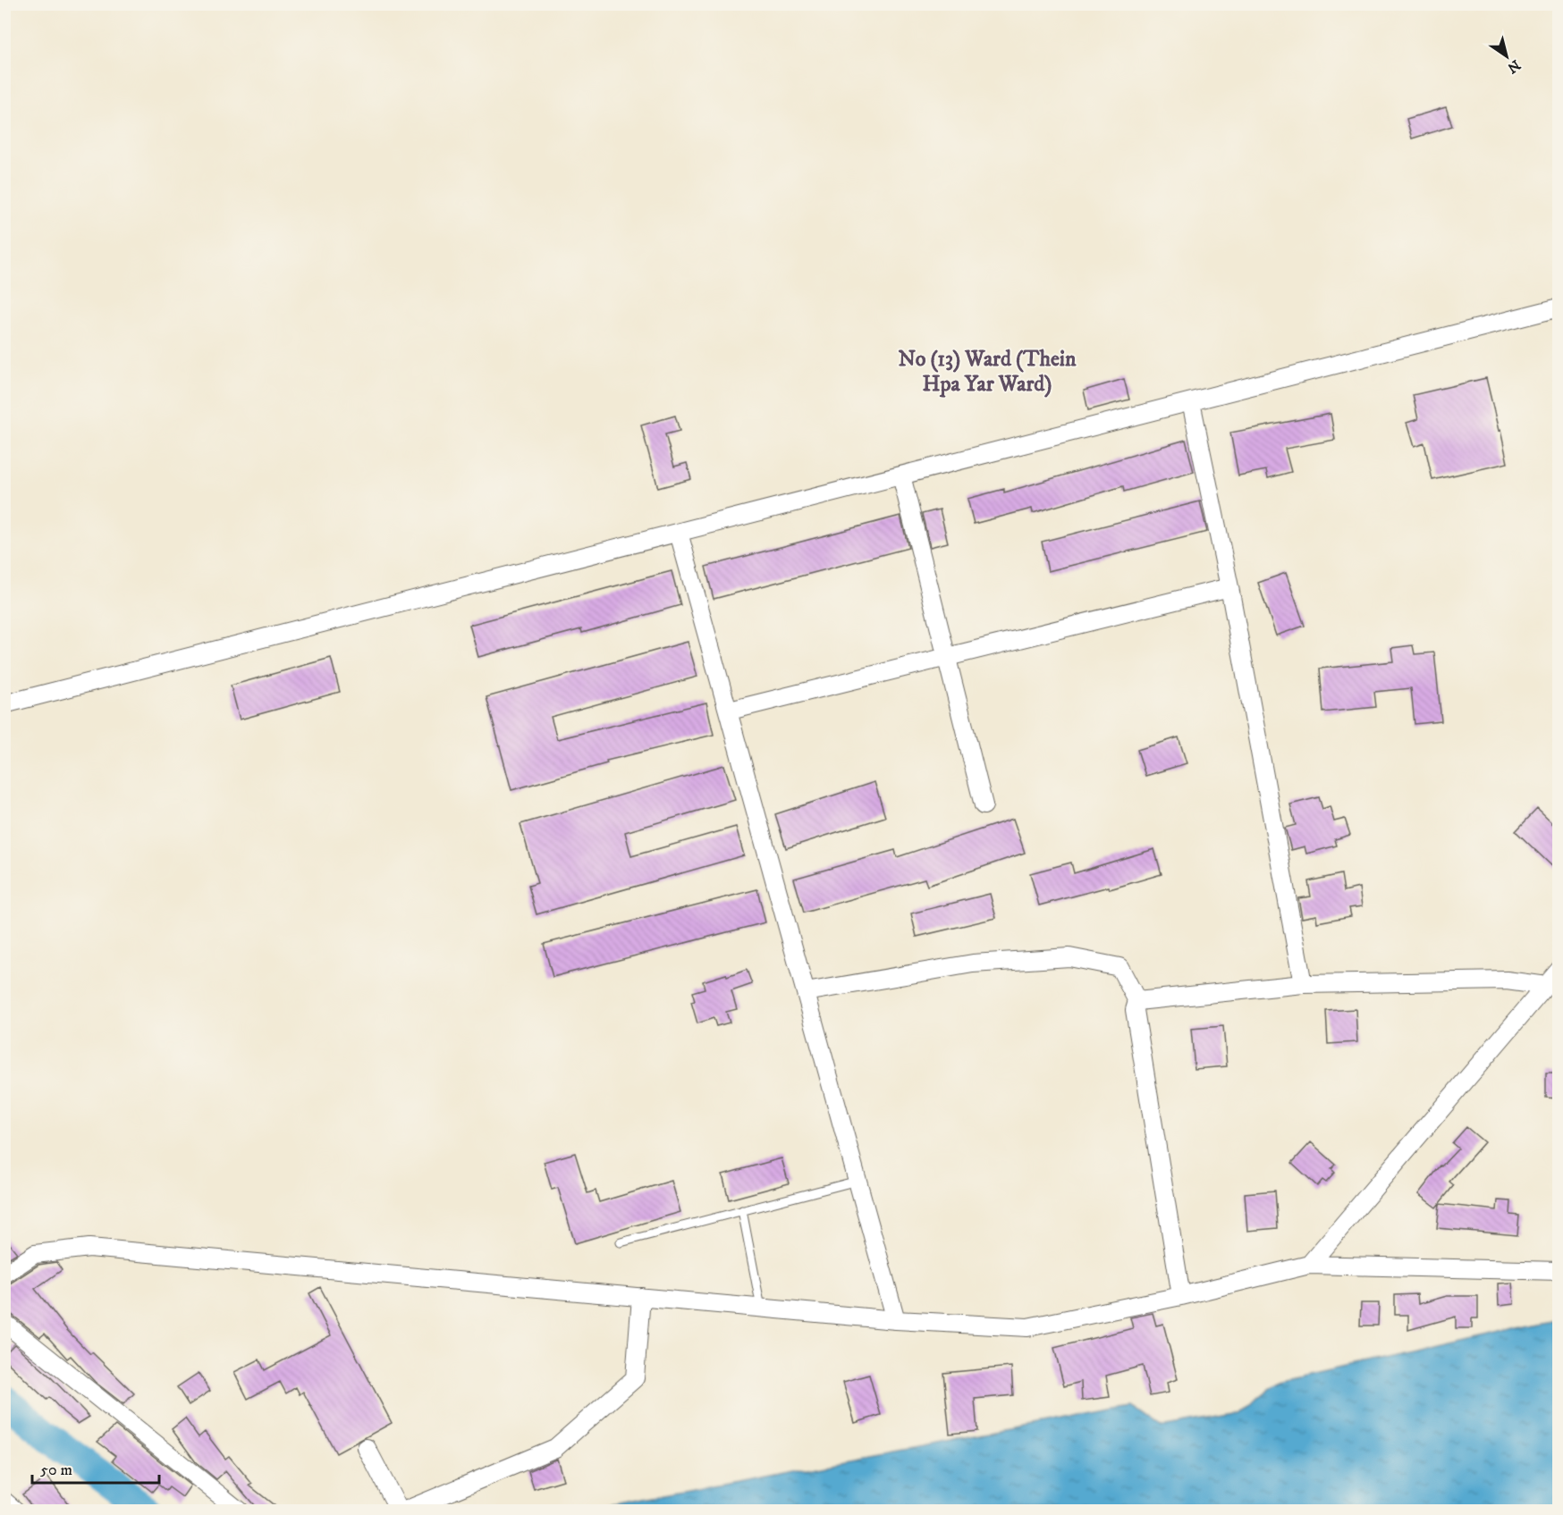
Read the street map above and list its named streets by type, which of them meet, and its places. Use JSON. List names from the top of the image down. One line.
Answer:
{"districts":["No (13) Ward (Thein Hpa Yar Ward)"],"scale_bar":"50 m","north":"bottom right"}
